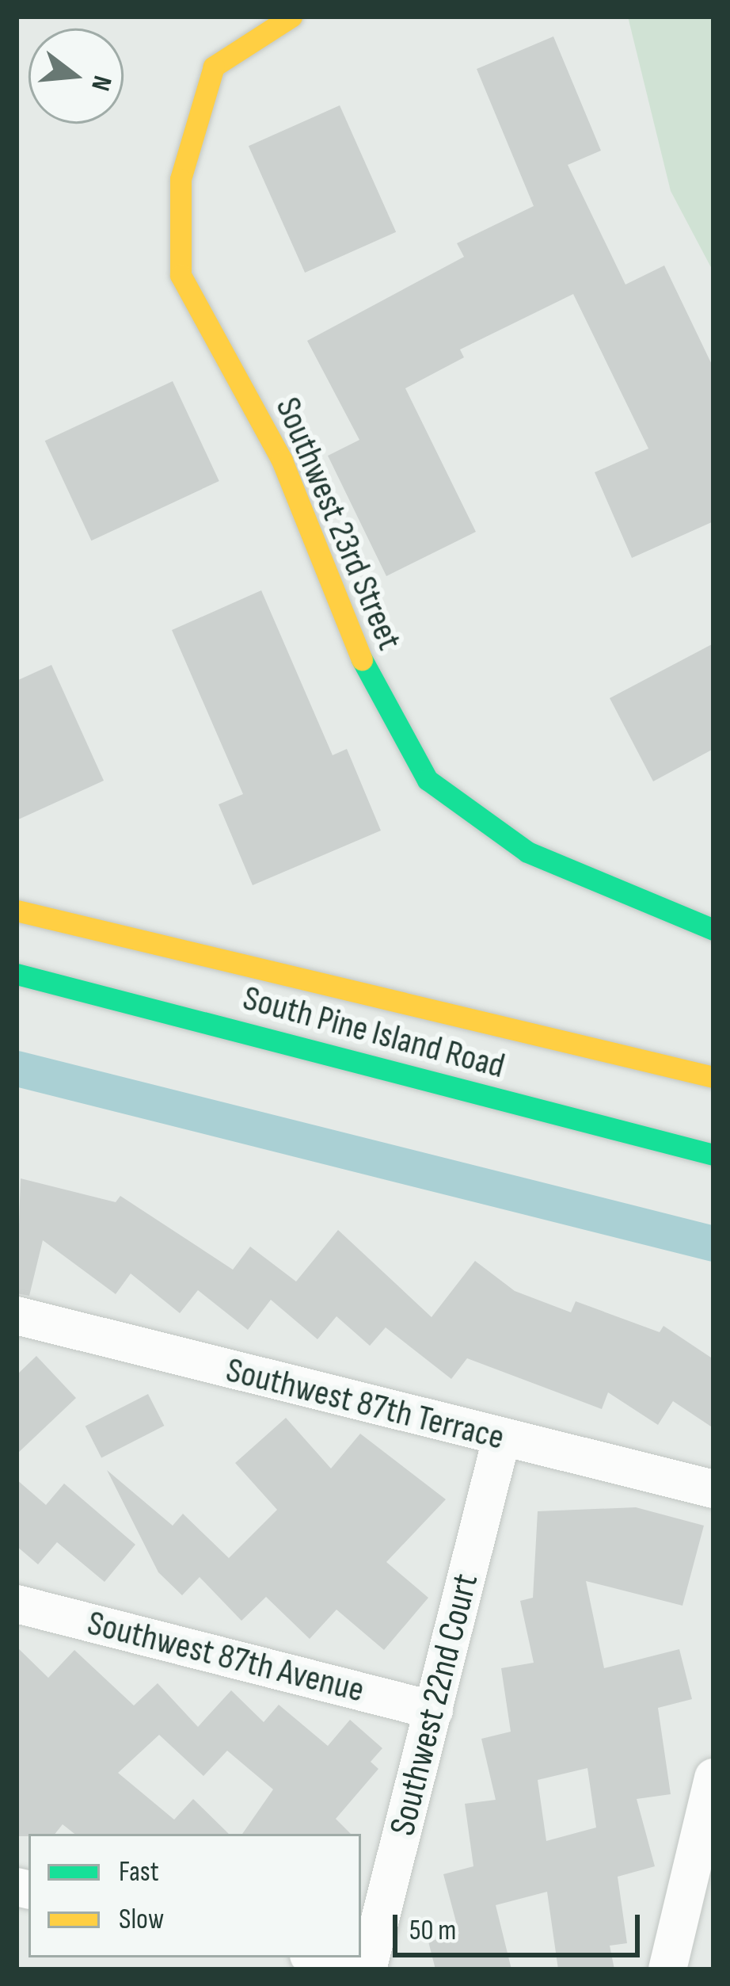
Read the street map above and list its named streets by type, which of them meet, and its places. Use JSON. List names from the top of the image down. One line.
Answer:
{"streets":{"main road":["Southwest 23rd Street","South Pine Island Road"],"street":["Southwest 87th Terrace","Southwest 87th Avenue","Southwest 22nd Court"]},"crossings":[["Southwest 87th Terrace","Southwest 22nd Court"],["Southwest 87th Avenue","Southwest 22nd Court"]],"legend":["Fast","Slow"],"scale_bar":"50 m","north":"right"}
